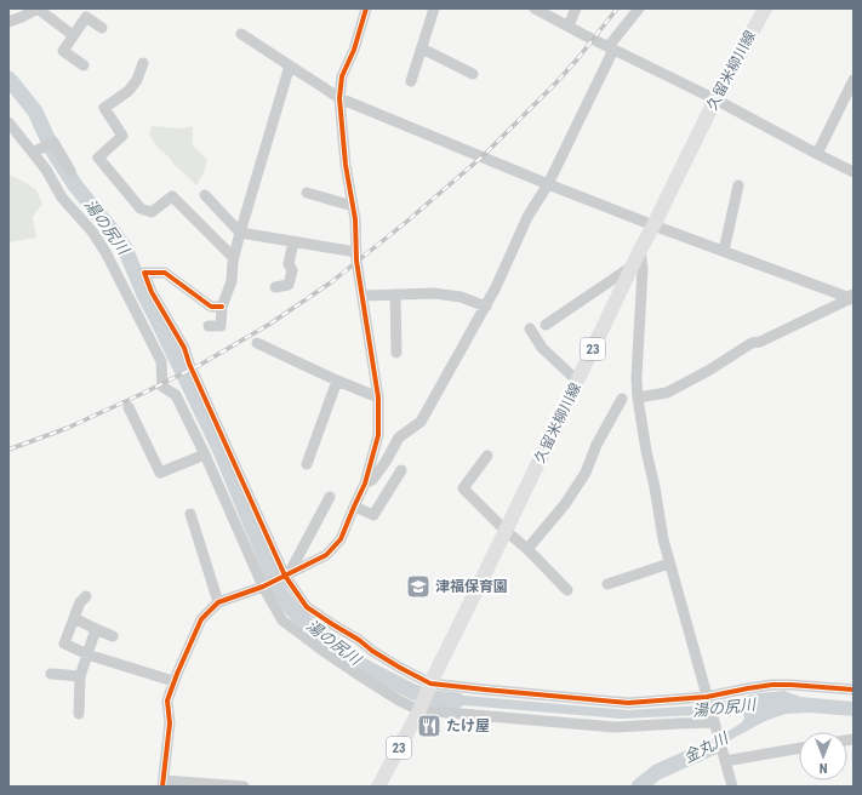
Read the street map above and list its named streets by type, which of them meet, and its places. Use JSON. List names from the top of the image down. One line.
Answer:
{"streets":{"main road":["久留米柳川線","23"]},"water":["湯の尻川","金丸川"],"places":{"school or university":["津福保育園"],"restaurant":["たけ屋"]},"north":"bottom"}
